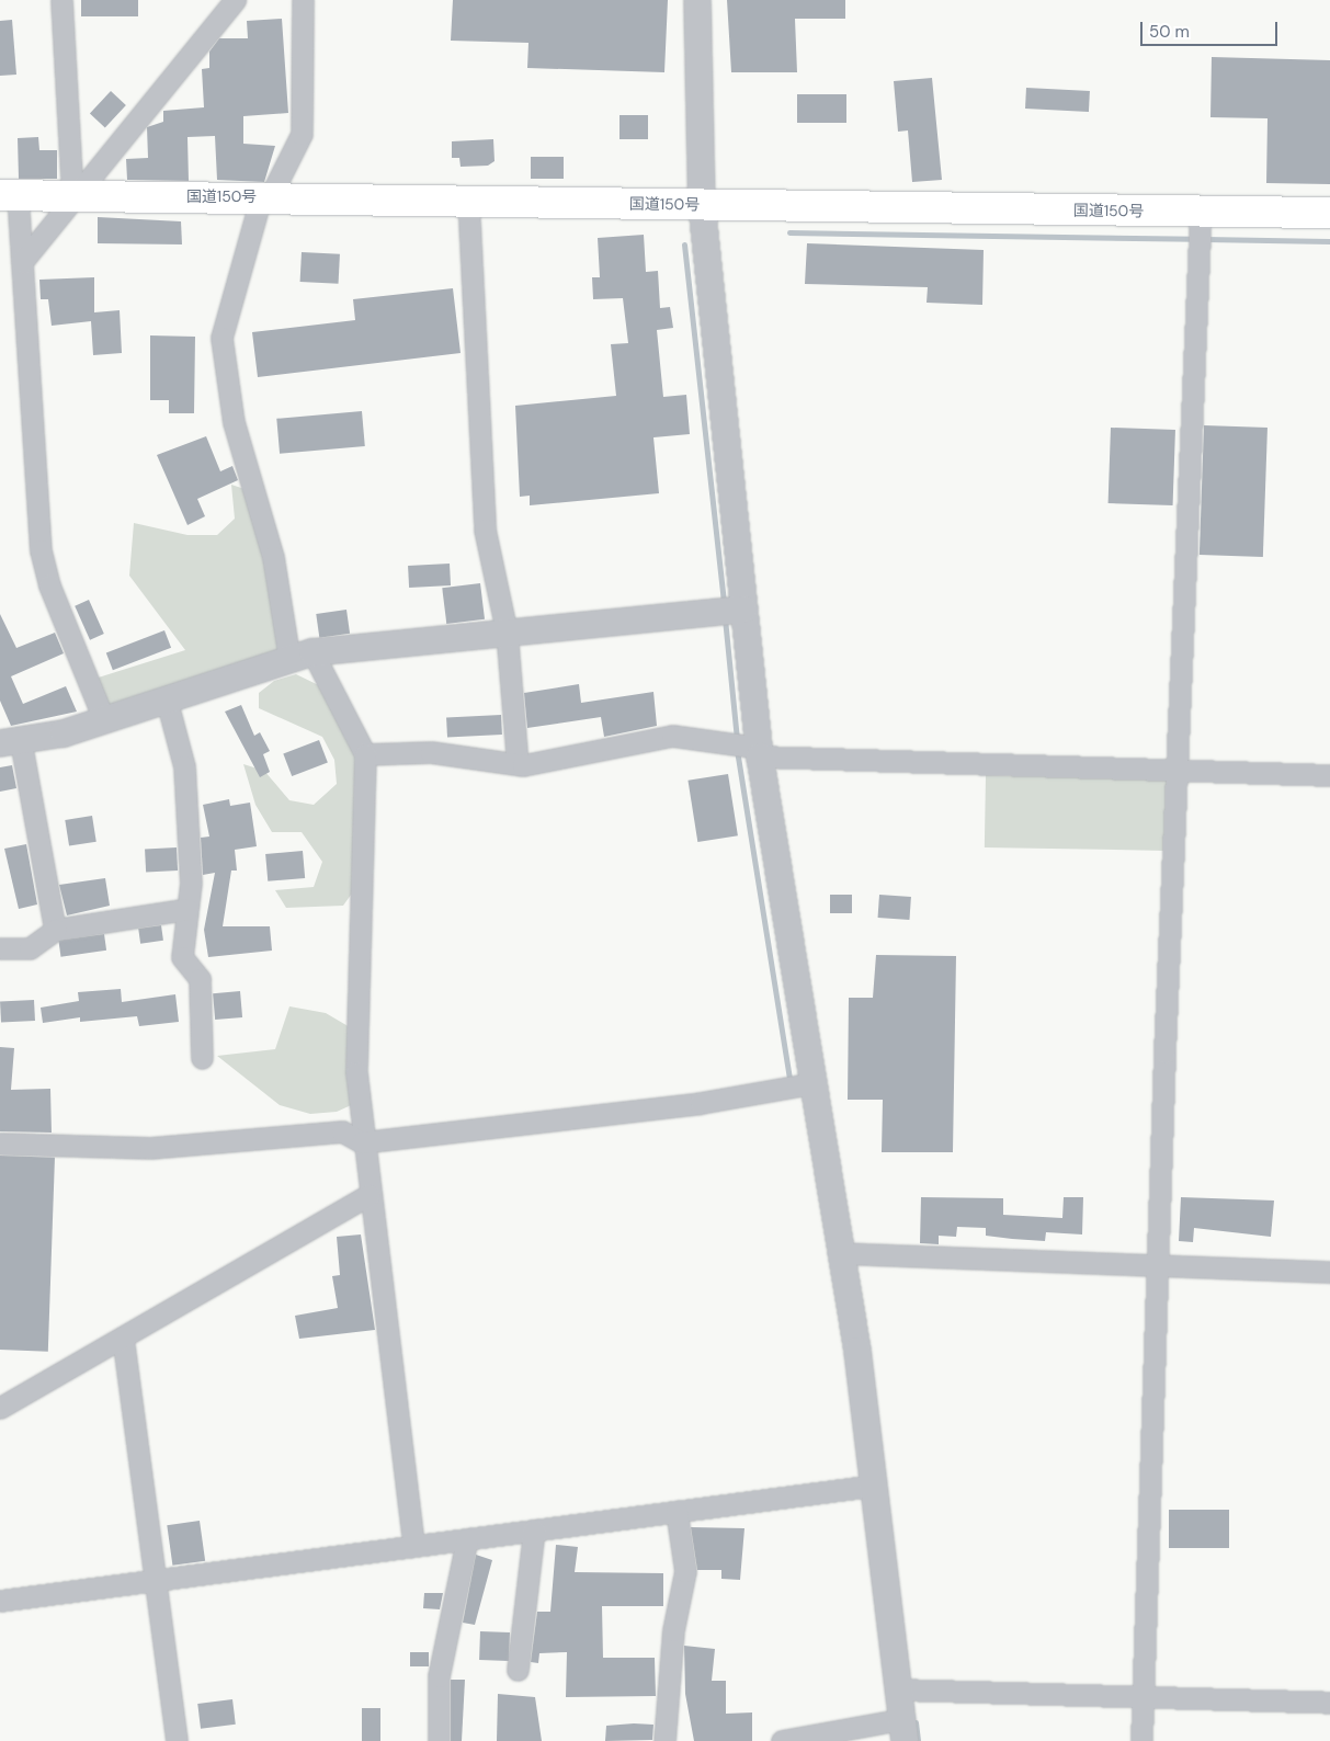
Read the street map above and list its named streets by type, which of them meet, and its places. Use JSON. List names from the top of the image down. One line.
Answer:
{"streets":{"highway":["国道150号"]},"scale_bar":"50 m"}
